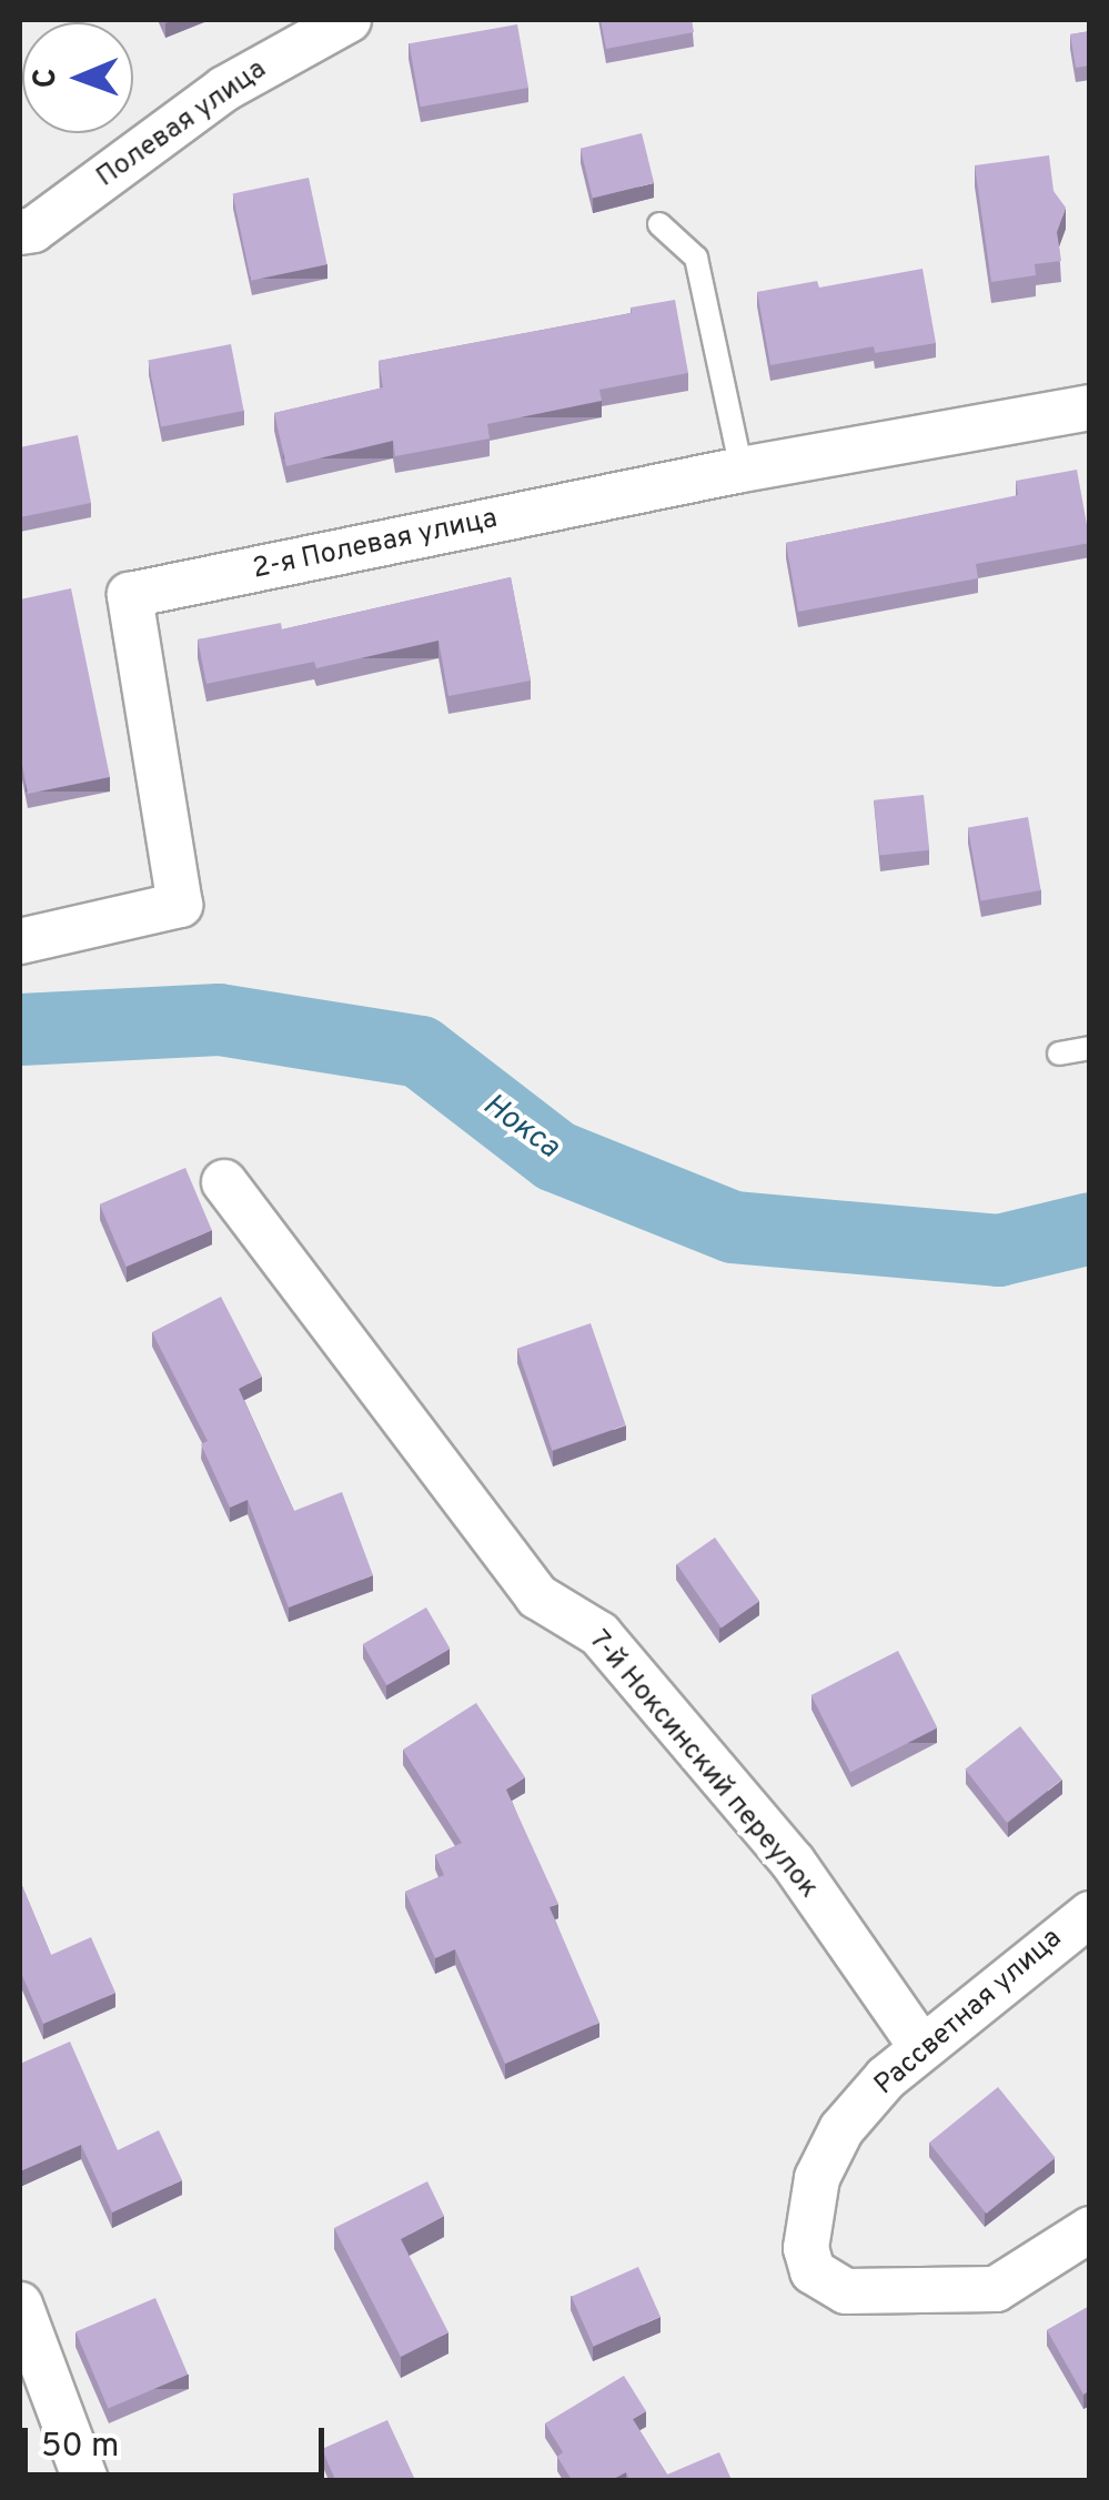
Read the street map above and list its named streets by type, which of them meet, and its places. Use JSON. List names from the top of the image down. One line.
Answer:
{"streets":{"street":["Полевая улица","2-я Полевая улица","7-й Ноксинский переулок","Рассветная улица"]},"crossings":[["7-й Ноксинский переулок","Рассветная улица"]],"water":["Нокса"],"scale_bar":"50 m","north":"left"}
